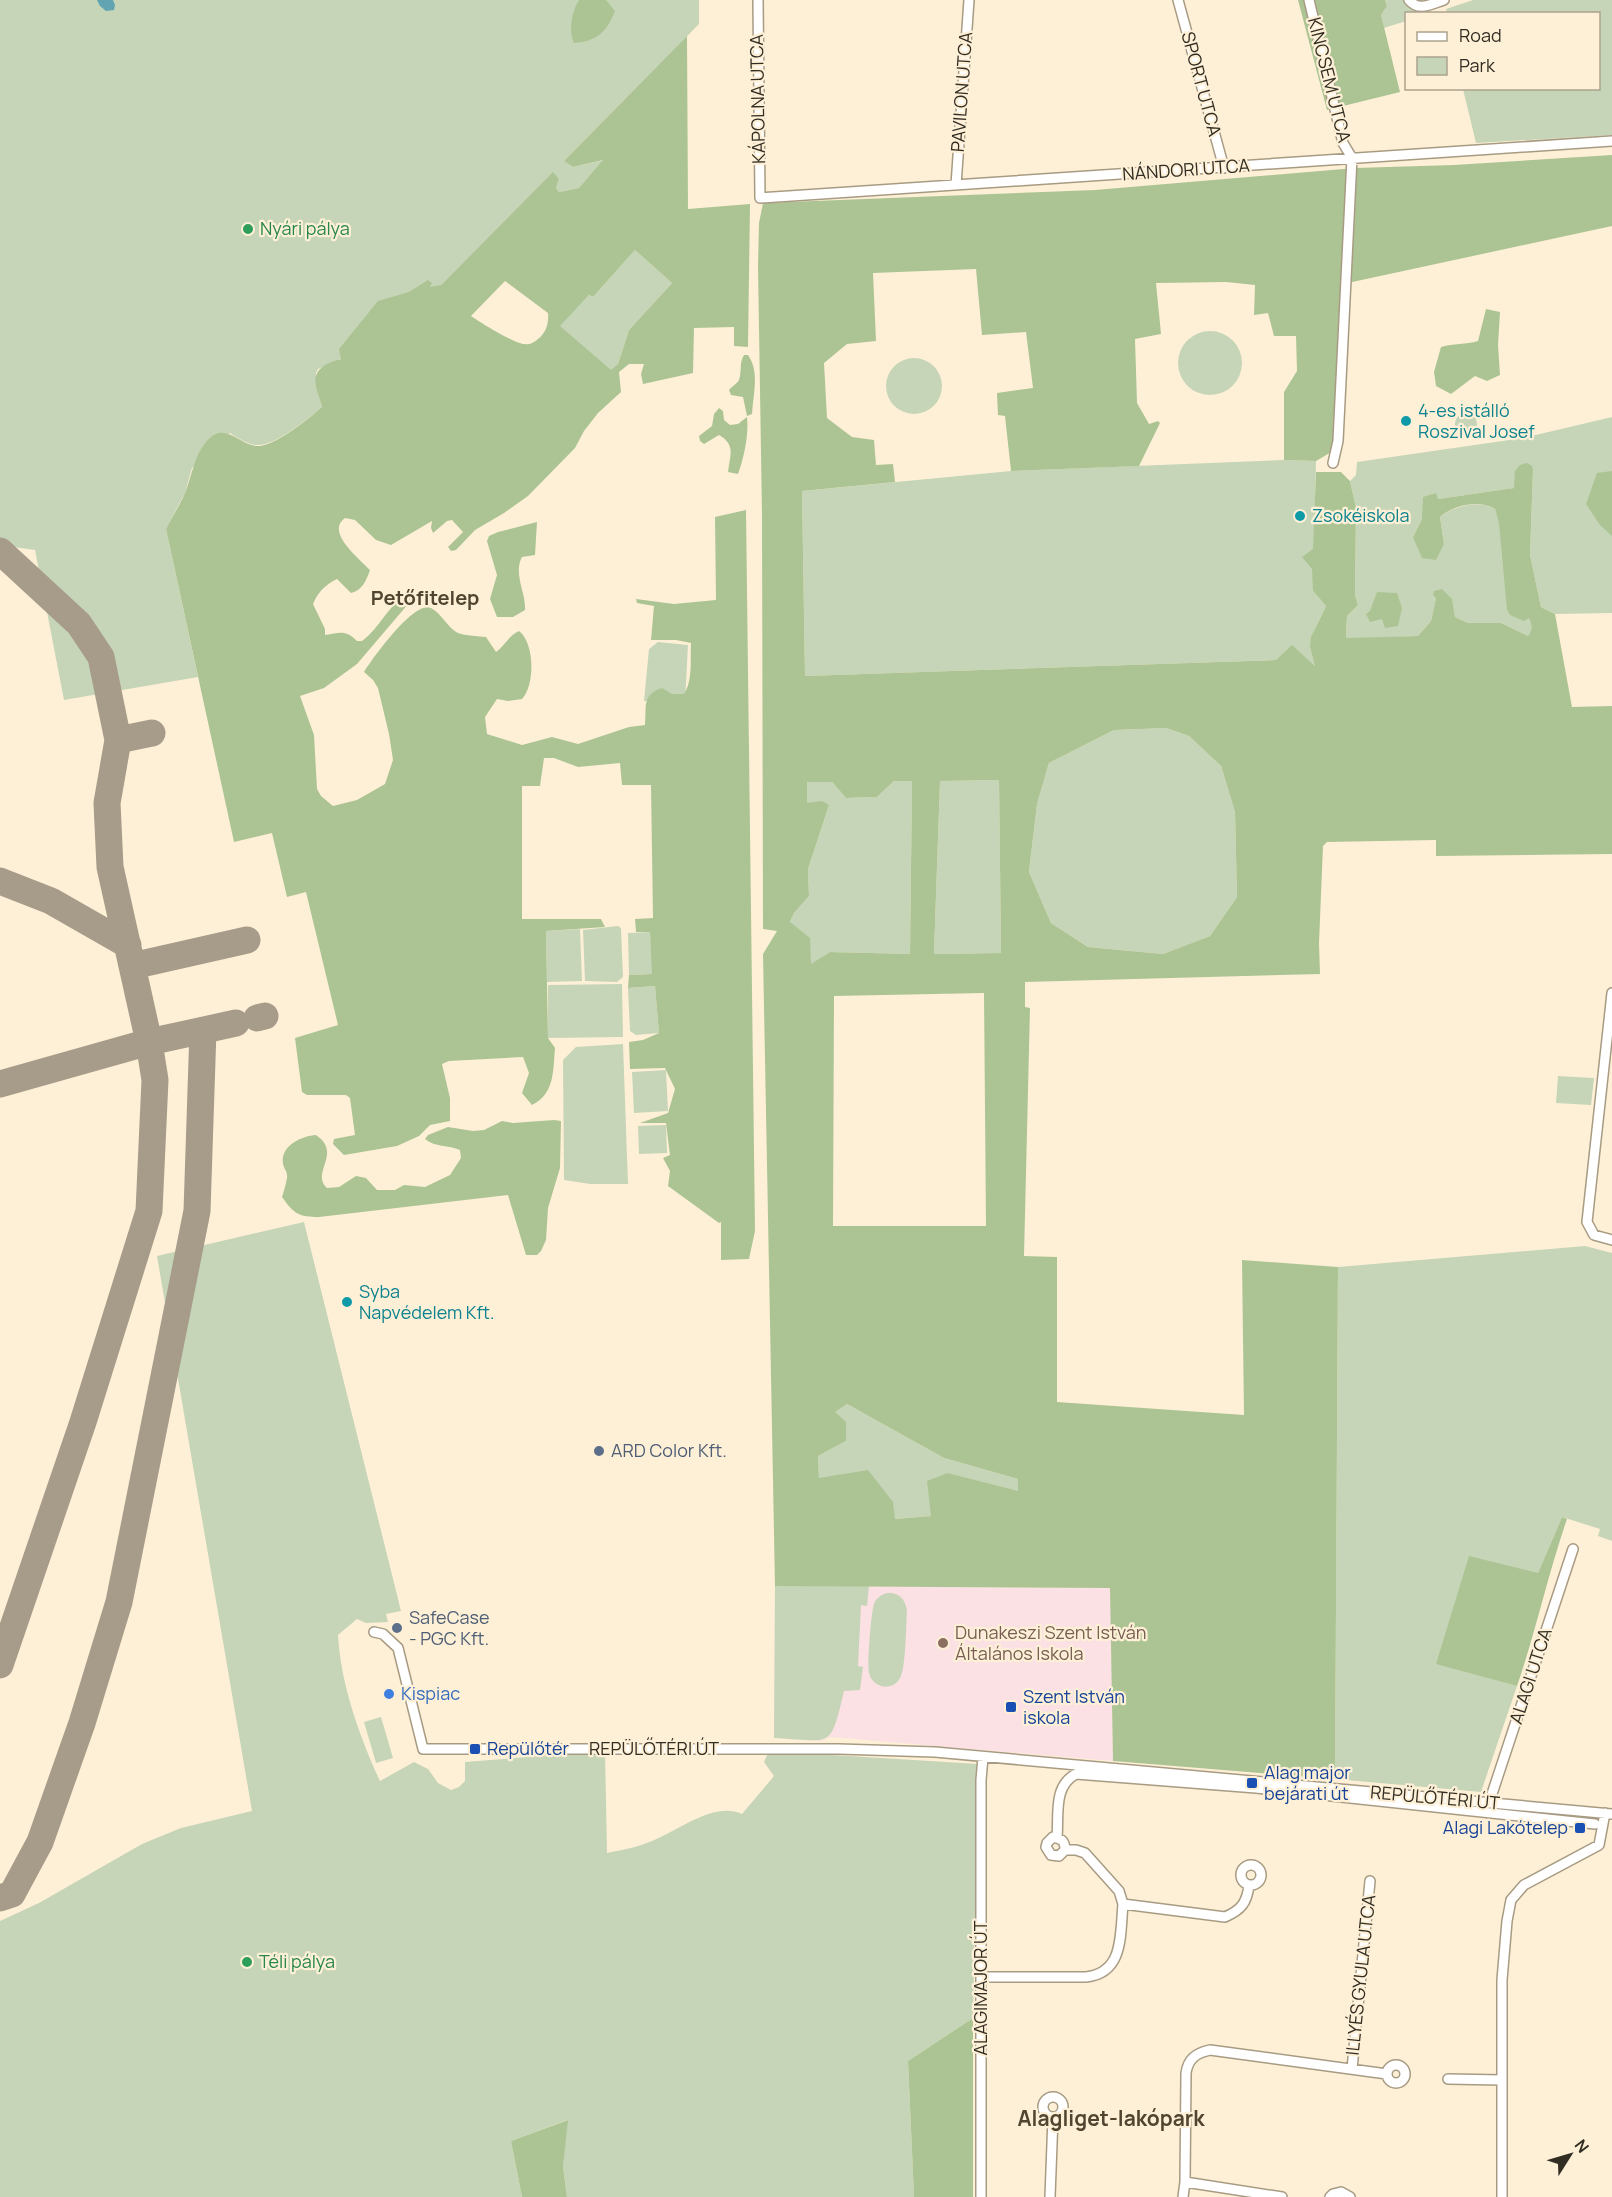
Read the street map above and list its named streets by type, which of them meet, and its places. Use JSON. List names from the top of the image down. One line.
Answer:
{"streets":{"street":["KINCSEM UTCA","SPORT UTCA","PAVILON UTCA","KÁPOLNA UTCA","NÁNDORI UTCA","ALAGI UTCA","REPÜLŐTÉRI ÚT","ILLYÉS GYULA UTCA","ALAGIMAJOR ÚT"]},"crossings":[["KINCSEM UTCA","NÁNDORI UTCA"],["SPORT UTCA","NÁNDORI UTCA"],["PAVILON UTCA","NÁNDORI UTCA"],["KÁPOLNA UTCA","NÁNDORI UTCA"],["ALAGI UTCA","REPÜLŐTÉRI ÚT"]],"districts":["Petőfitelep","Alagliget-lakópark"],"places":{"other":["Nyári pálya","4-es istálló Roszival Josef","Zsokéiskola","Syba Napvédelem Kft.","ARD Color Kft.","SafeCase - PGC Kft.","Dunakeszi Szent István Általános Iskola","Kispiac","Téli pálya"],"transit":["Szent István iskola","Repülőtér","Alag major bejárati út","Alagi Lakótelep"]},"legend":["Road","Park"],"north":"top right"}
